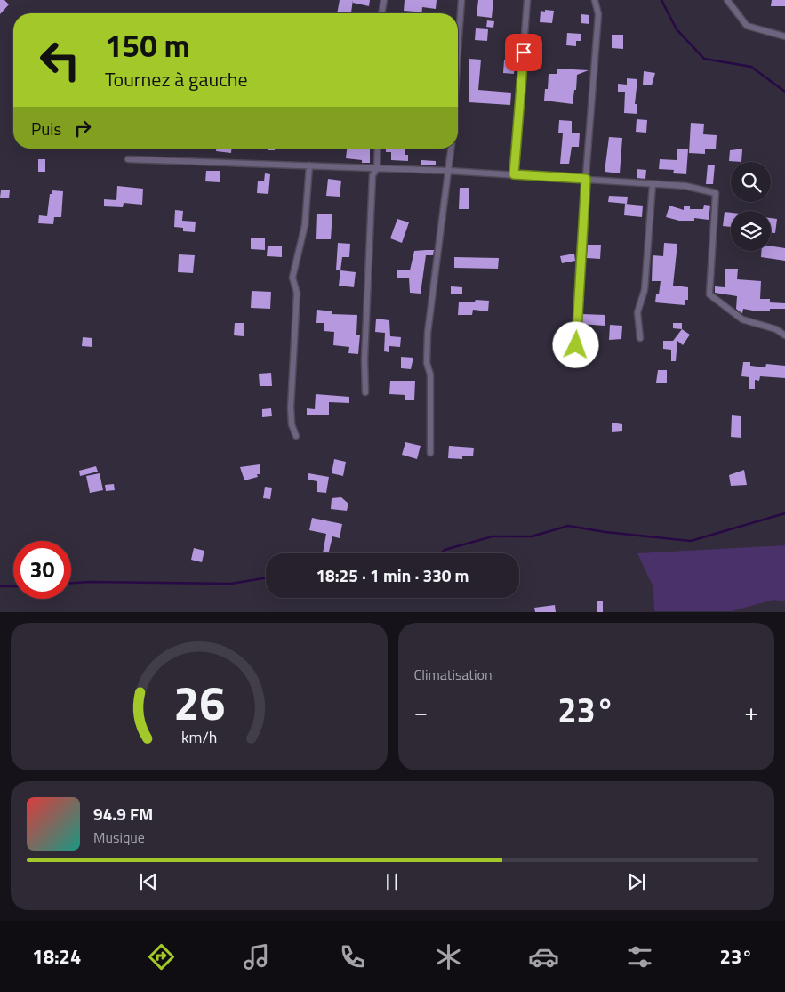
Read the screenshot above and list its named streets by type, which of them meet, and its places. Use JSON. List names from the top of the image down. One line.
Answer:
{"page":{"turn":["150 m","Tournez à gauche"],"then":"Puis","limit":"30","trip":"18:25 · 1 min · 330 m","tile":"Climatisation","heat":["−","23°","+"],"song":["94.9 FM","Musique"],"tabs":["18:24","23°"],"gauge":["26","km/h"]}}
